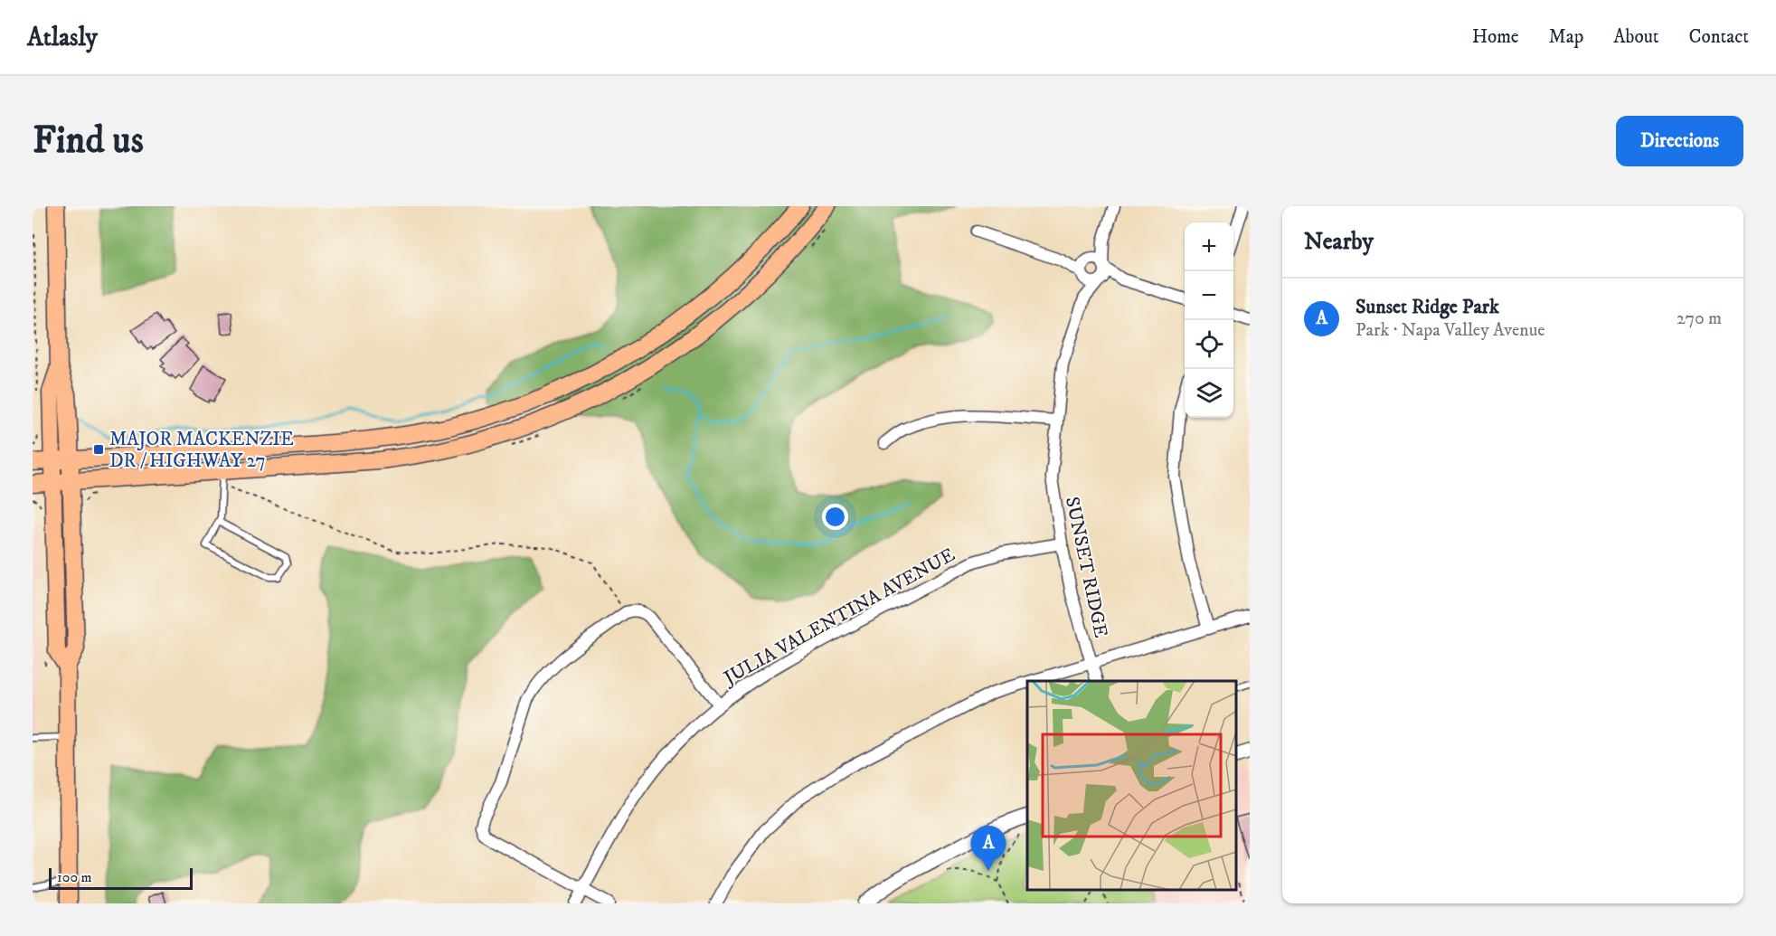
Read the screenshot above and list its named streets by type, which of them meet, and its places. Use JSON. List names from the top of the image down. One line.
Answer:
{"streets":{"street":["SUNSET RIDGE","JULIA VALENTINA AVENUE"]},"crossings":[["SUNSET RIDGE","JULIA VALENTINA AVENUE"]],"places":{"transit":["MAJOR MACKENZIE DR / HIGHWAY 27"]},"scale_bar":"100 m","page":{"header":"Atlasly","nav":["Home","Map","About","Contact"],"buttons":"Directions","title":"Find us","heading":"Nearby","map_buttons":["+","−"],"list":[{"mark":"A","name":"Sunset Ridge Park","note":"Park · Napa Valley Avenue","value":"270 m"}],"pins":"A","scale":"100 m"}}
